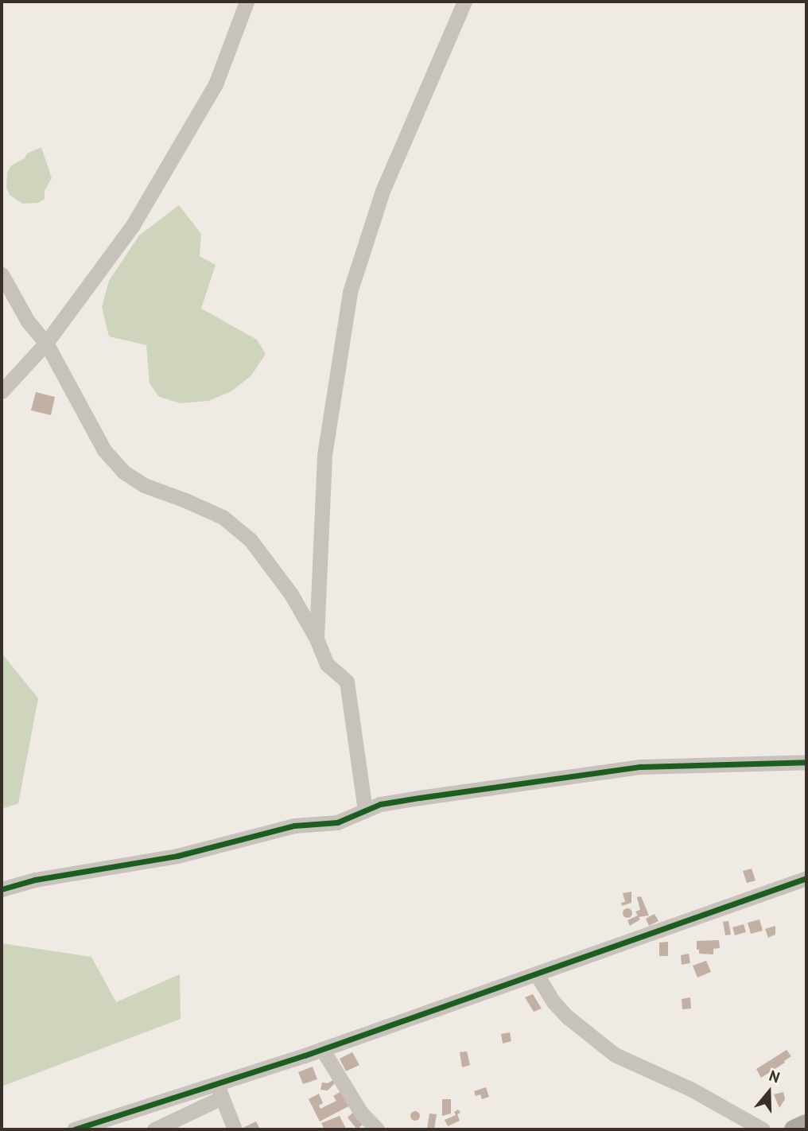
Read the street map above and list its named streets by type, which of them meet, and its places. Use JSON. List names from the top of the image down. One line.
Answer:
{"north":"top"}
